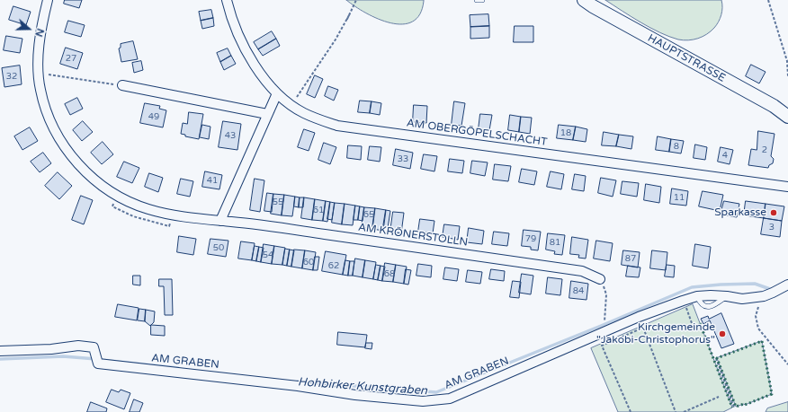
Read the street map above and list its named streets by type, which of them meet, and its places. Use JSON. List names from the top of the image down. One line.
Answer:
{"streets":{"street":["HAUPTSTRASSE","AM OBERGÖPELSCHACHT","AM KRÖNERSTOLLN","AM GRABEN"]},"water":["Hohbirker Kunstgraben"],"places":["Sparkasse","Kirchgemeinde \"Jakobi-Christophorus\""],"house_numbers":["27","32","49","18","43","8","2","4","33","41","11","55","61","65","3","79","81","50","54","87","60","62","68","84"],"north":"right"}
